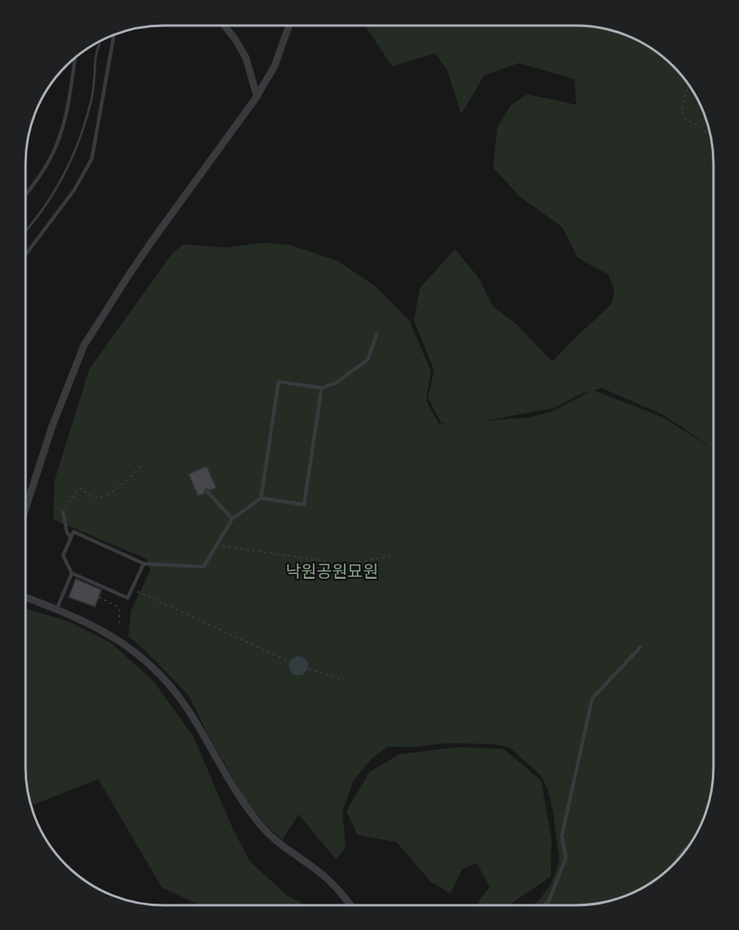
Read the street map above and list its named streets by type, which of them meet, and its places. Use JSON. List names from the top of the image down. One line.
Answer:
{"parks":["낙원공원묘원"]}
